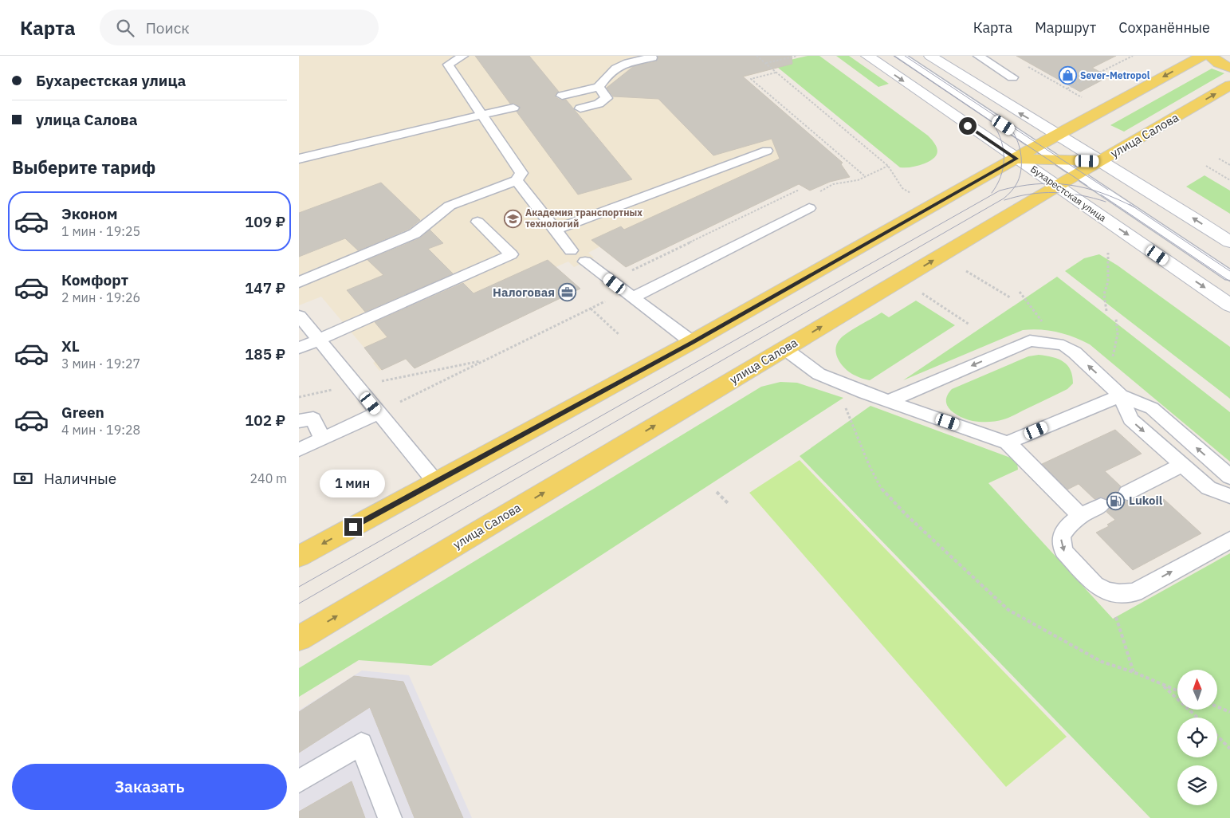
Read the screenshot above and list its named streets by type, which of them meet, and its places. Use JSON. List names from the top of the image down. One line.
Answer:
{"streets":{"main road":["улица Салова","Бухарестская улица"]},"crossings":[["улица Салова","Бухарестская улица"]],"places":{"shop":["Sever-Metropol"],"school or university":["Академия транспортных технологий"],"office":["Налоговая"],"fuel station":["Lukoil"]},"north":"top","page":{"header":"Карта","search":"Поиск","nav":["Карта","Маршрут","Сохранённые"],"banner":["Бухарестская улица","улица Салова"],"heading":"Выберите тариф","list":[{"name":"Эконом","note":"1 мин · 19:25","value":"109 ₽"},{"name":"Комфорт","note":"2 мин · 19:26","value":"147 ₽"},{"name":"XL","note":"3 мин · 19:27","value":"185 ₽"},{"name":"Green","note":"4 мин · 19:28","value":"102 ₽"}],"pay":["Наличные","240 m"],"bubble":"1 мин","buttons":"Заказать"}}
